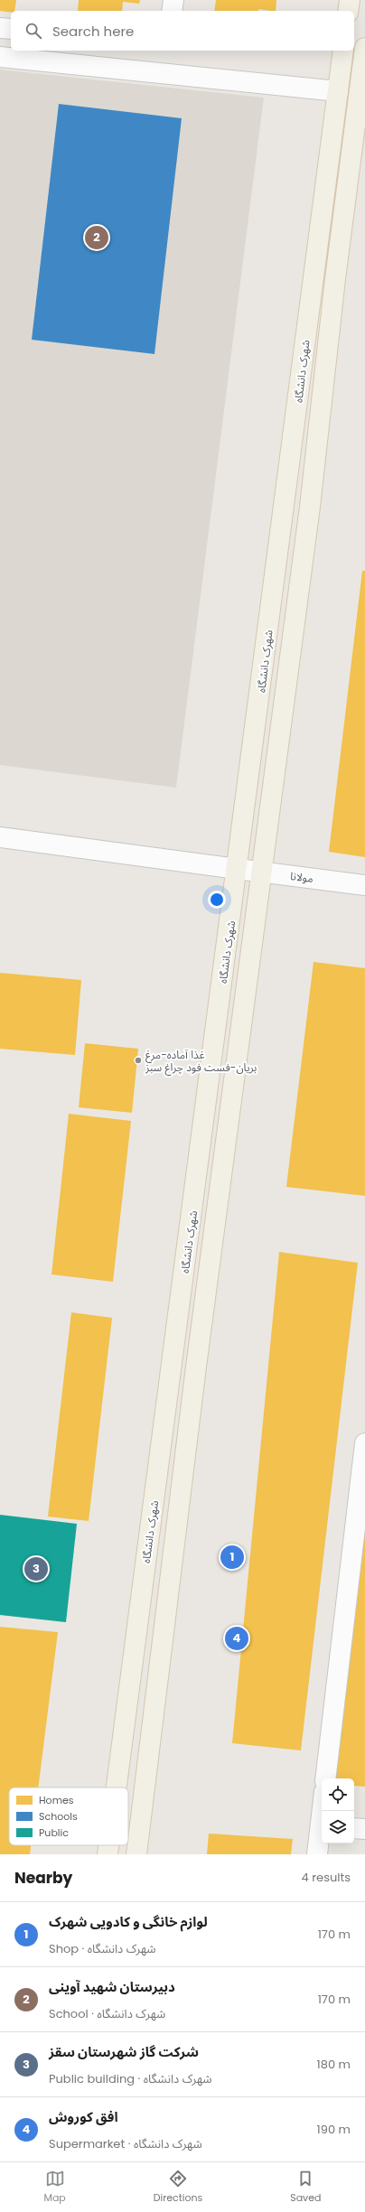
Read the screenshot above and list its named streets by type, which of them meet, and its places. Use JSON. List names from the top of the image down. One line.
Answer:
{"streets":{"main road":["شهرک دانشگاه"],"street":["مولانا"]},"crossings":[["شهرک دانشگاه","مولانا"]],"places":["غذا آماده-مرغ بریان-فست فود چراغ سبز"],"legend":["Homes","Schools","Public"],"page":{"search":"Search here","pins":["2","1","3","4"],"heading":["Nearby","4 results"],"list":[{"mark":"1","name":"لوازم خانگی و کادویی شهرک","note":"Shop · شهرک دانشگاه","value":"170 m"},{"mark":"2","name":"دبیرستان شهید آوینی","note":"School · شهرک دانشگاه","value":"170 m"},{"mark":"3","name":"شرکت گاز شهرستان سقز","note":"Public building · شهرک دانشگاه","value":"180 m"},{"mark":"4","name":"افق کوروش","note":"Supermarket · شهرک دانشگاه","value":"190 m"}],"nav":["Map","Directions","Saved"]}}
